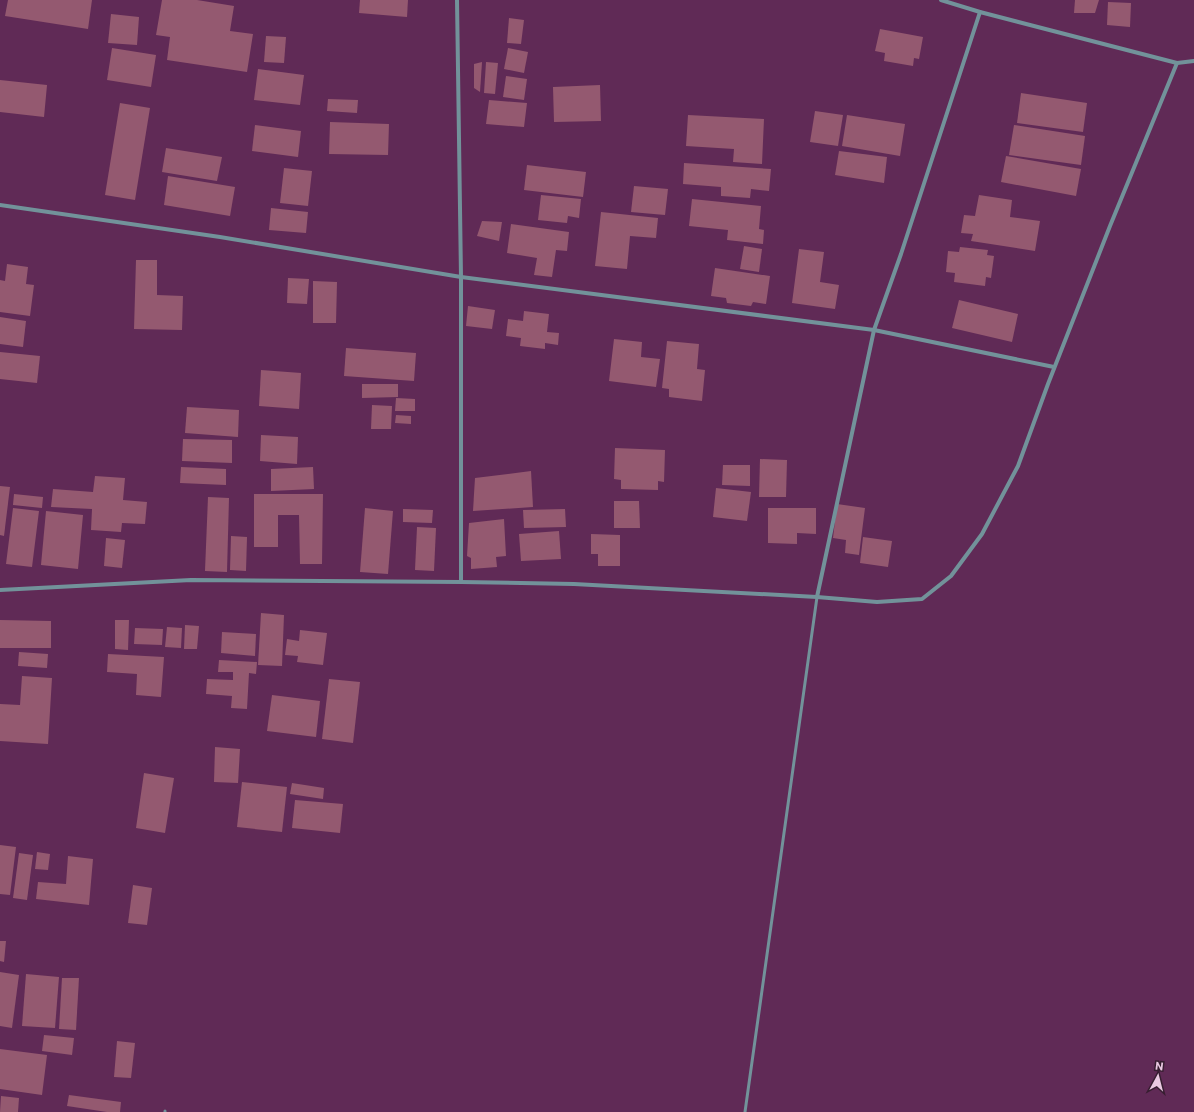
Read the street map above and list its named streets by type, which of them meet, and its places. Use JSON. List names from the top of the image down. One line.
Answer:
{"north":"top"}
